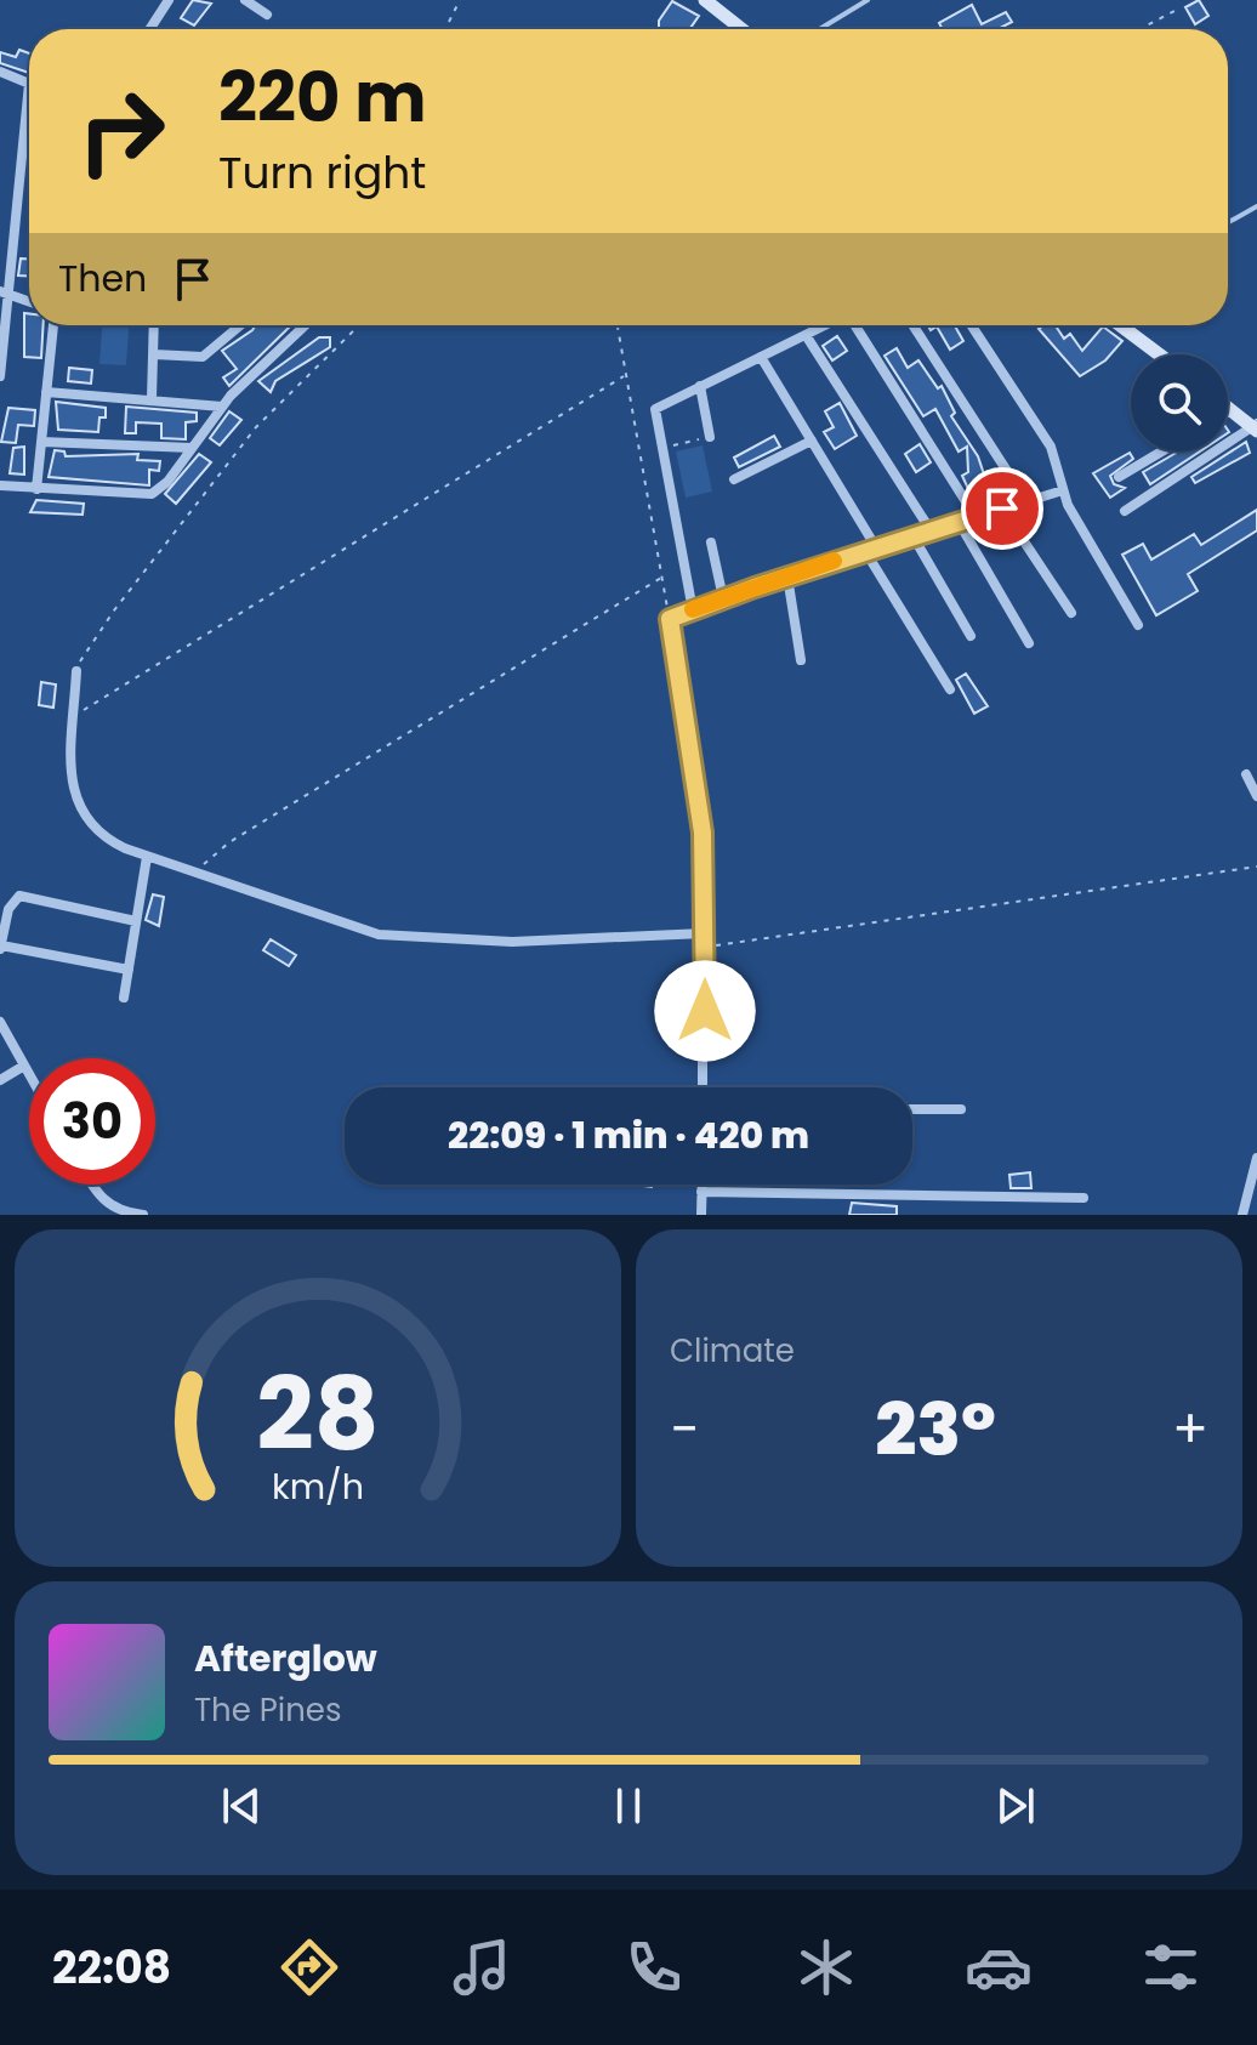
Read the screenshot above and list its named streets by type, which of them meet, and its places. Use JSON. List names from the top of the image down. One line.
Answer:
{"page":{"turn":["220 m","Turn right"],"then":"Then","limit":"30","trip":"22:09 · 1 min · 420 m","tile":"Climate","heat":["−","23°","+"],"song":["Afterglow","The Pines"],"tabs":"22:08","gauge":["28","km/h"]}}
